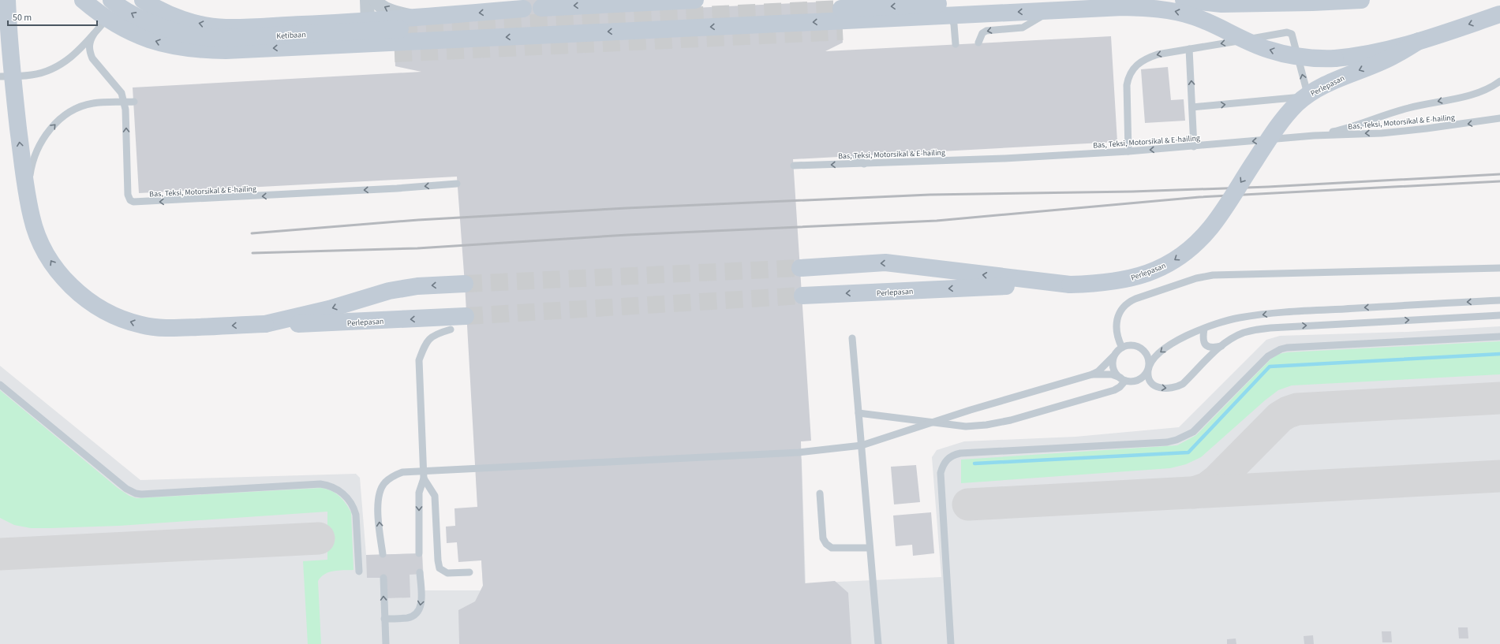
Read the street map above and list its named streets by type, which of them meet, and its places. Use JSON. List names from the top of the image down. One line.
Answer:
{"streets":{"main road":["Ketibaan","Perlepasan"],"lane":["Bas, Teksi, Motorsikal & E-hailing"]},"one_way":["Bas, Teksi, Motorsikal & E-hailing"],"scale_bar":"50 m"}
